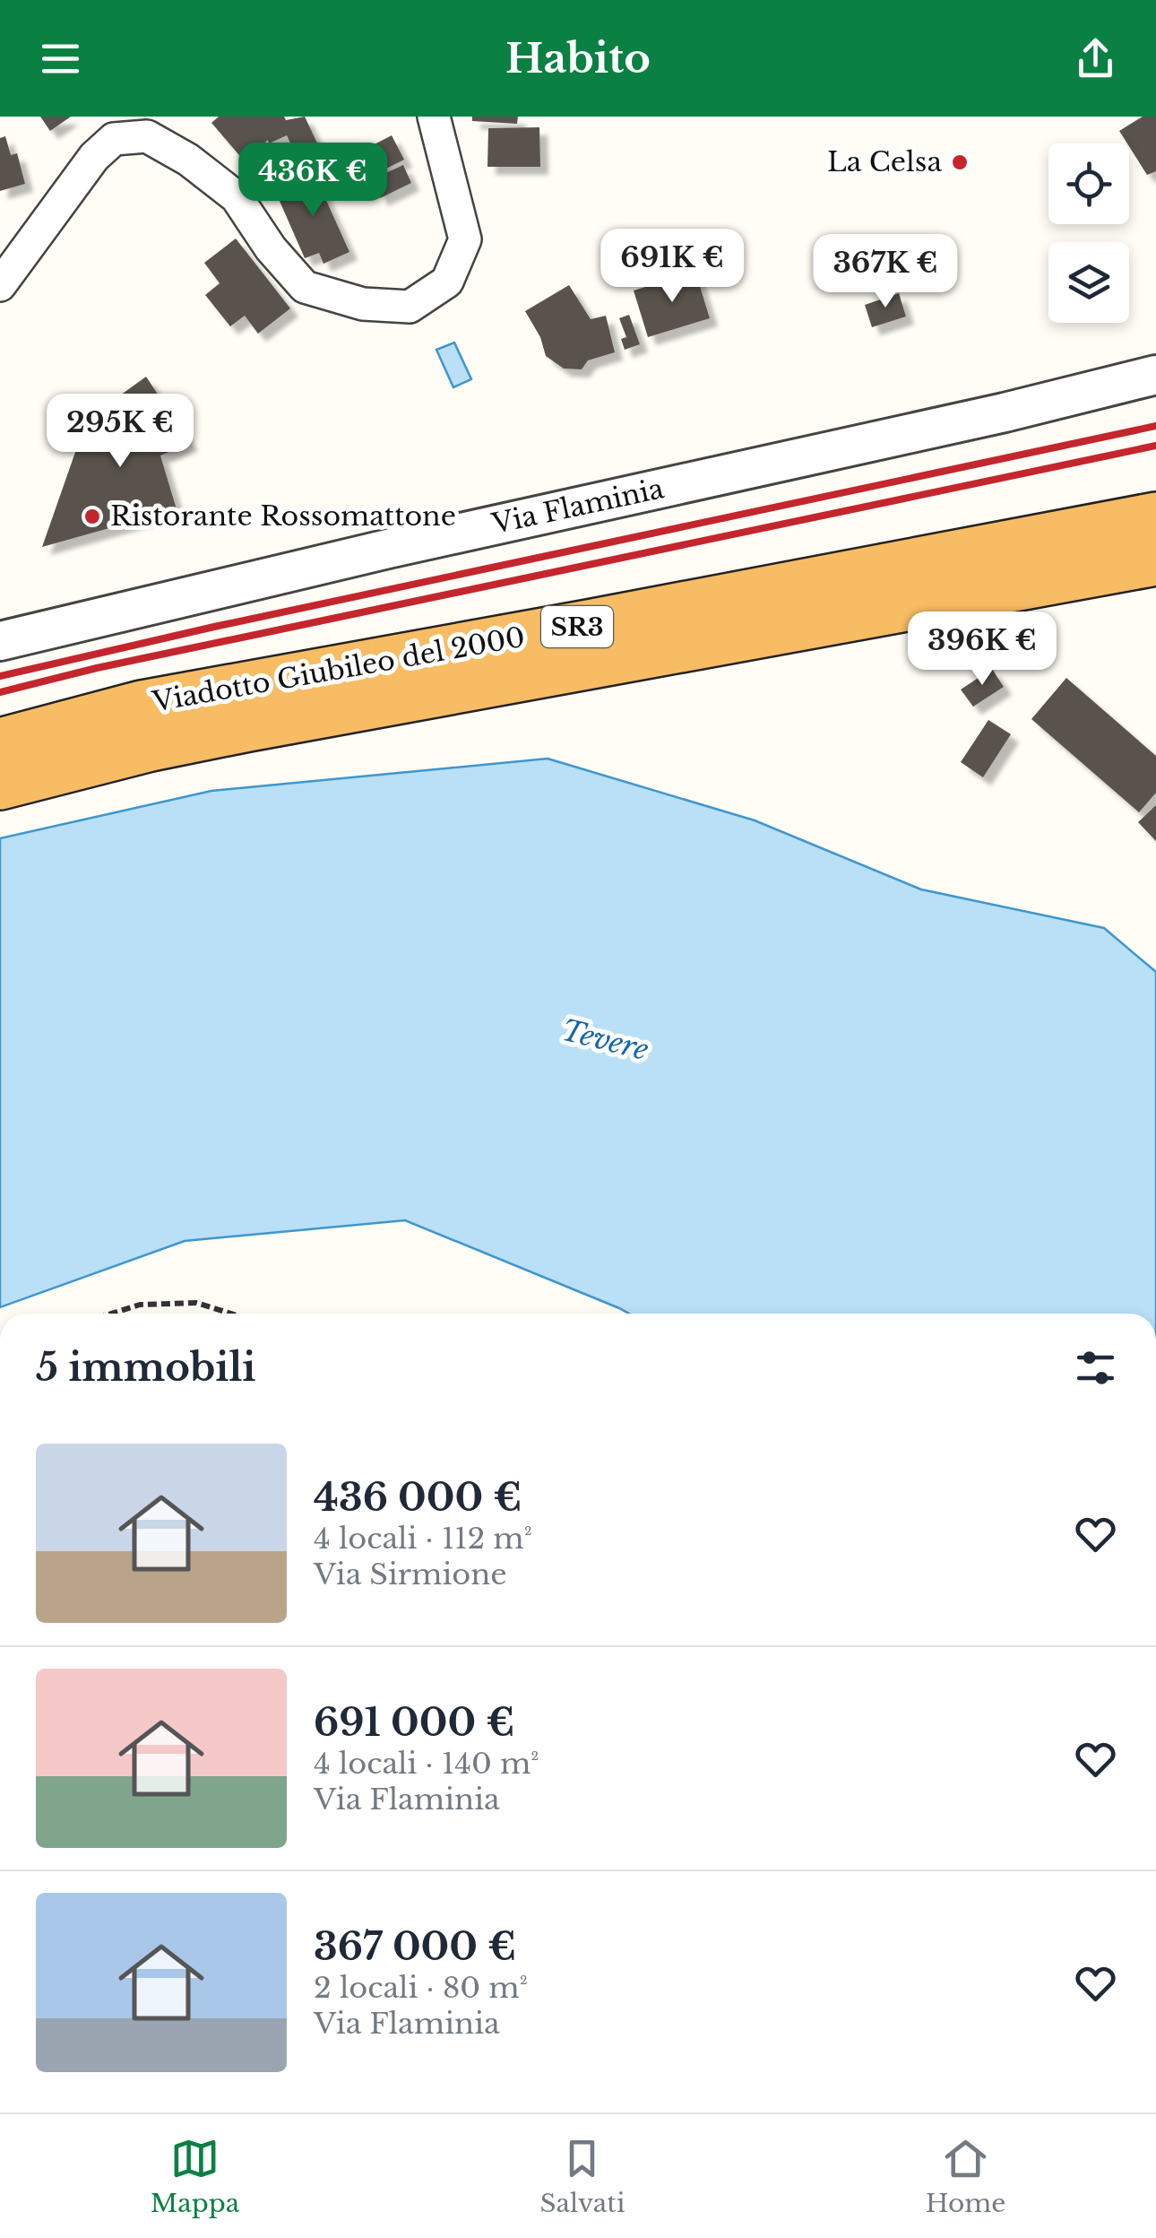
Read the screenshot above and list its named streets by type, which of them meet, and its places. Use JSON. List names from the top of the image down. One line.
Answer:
{"streets":{"highway":["SR3","Viadotto Giubileo del 2000"],"street":["Via Flaminia"]},"water":["Tevere"],"places":["La Celsa","Ristorante Rossomattone"],"page":{"header":"Habito","price":["436K €","691K €","367K €","295K €","396K €"],"heading":"5 immobili","list":[{"name":"436 000 €","note":"4 locali · 112 m² · Via Sirmione"},{"name":"691 000 €","note":"4 locali · 140 m² · Via Flaminia"},{"name":"367 000 €","note":"2 locali · 80 m² · Via Flaminia"}],"tabs":["Mappa","Salvati","Home"]}}
